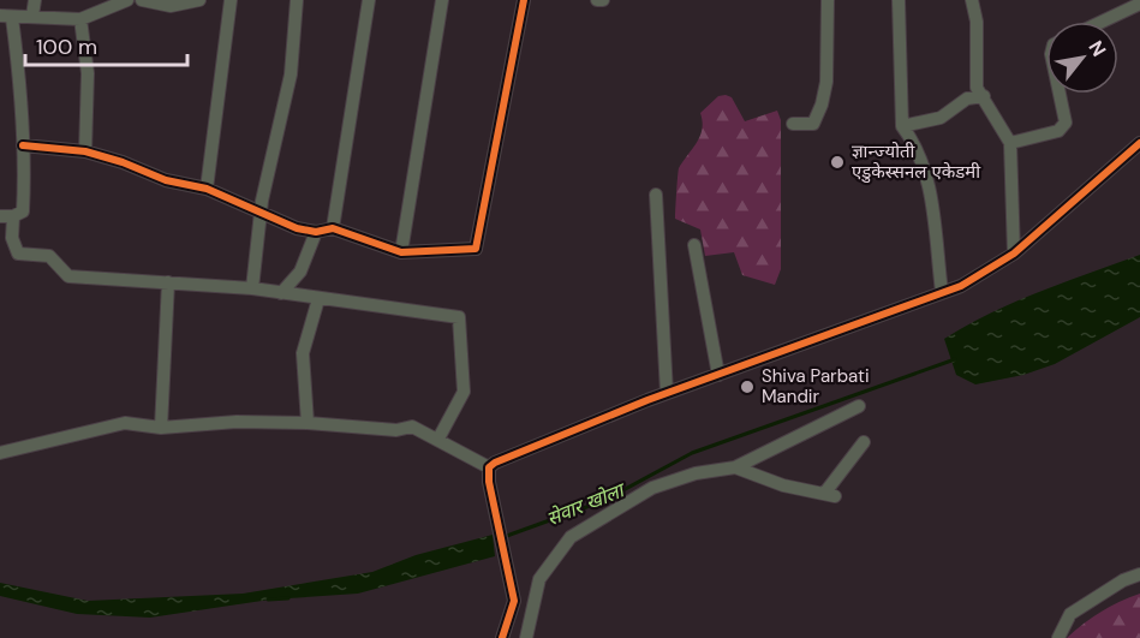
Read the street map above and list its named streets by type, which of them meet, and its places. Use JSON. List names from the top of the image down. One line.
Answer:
{"water":["सेवार खोला"],"places":["ज्ञान्ज्योती एडुकेस्सनल एकेडमी","Shiva Parbati Mandir"],"scale_bar":"100 m","north":"top right"}
